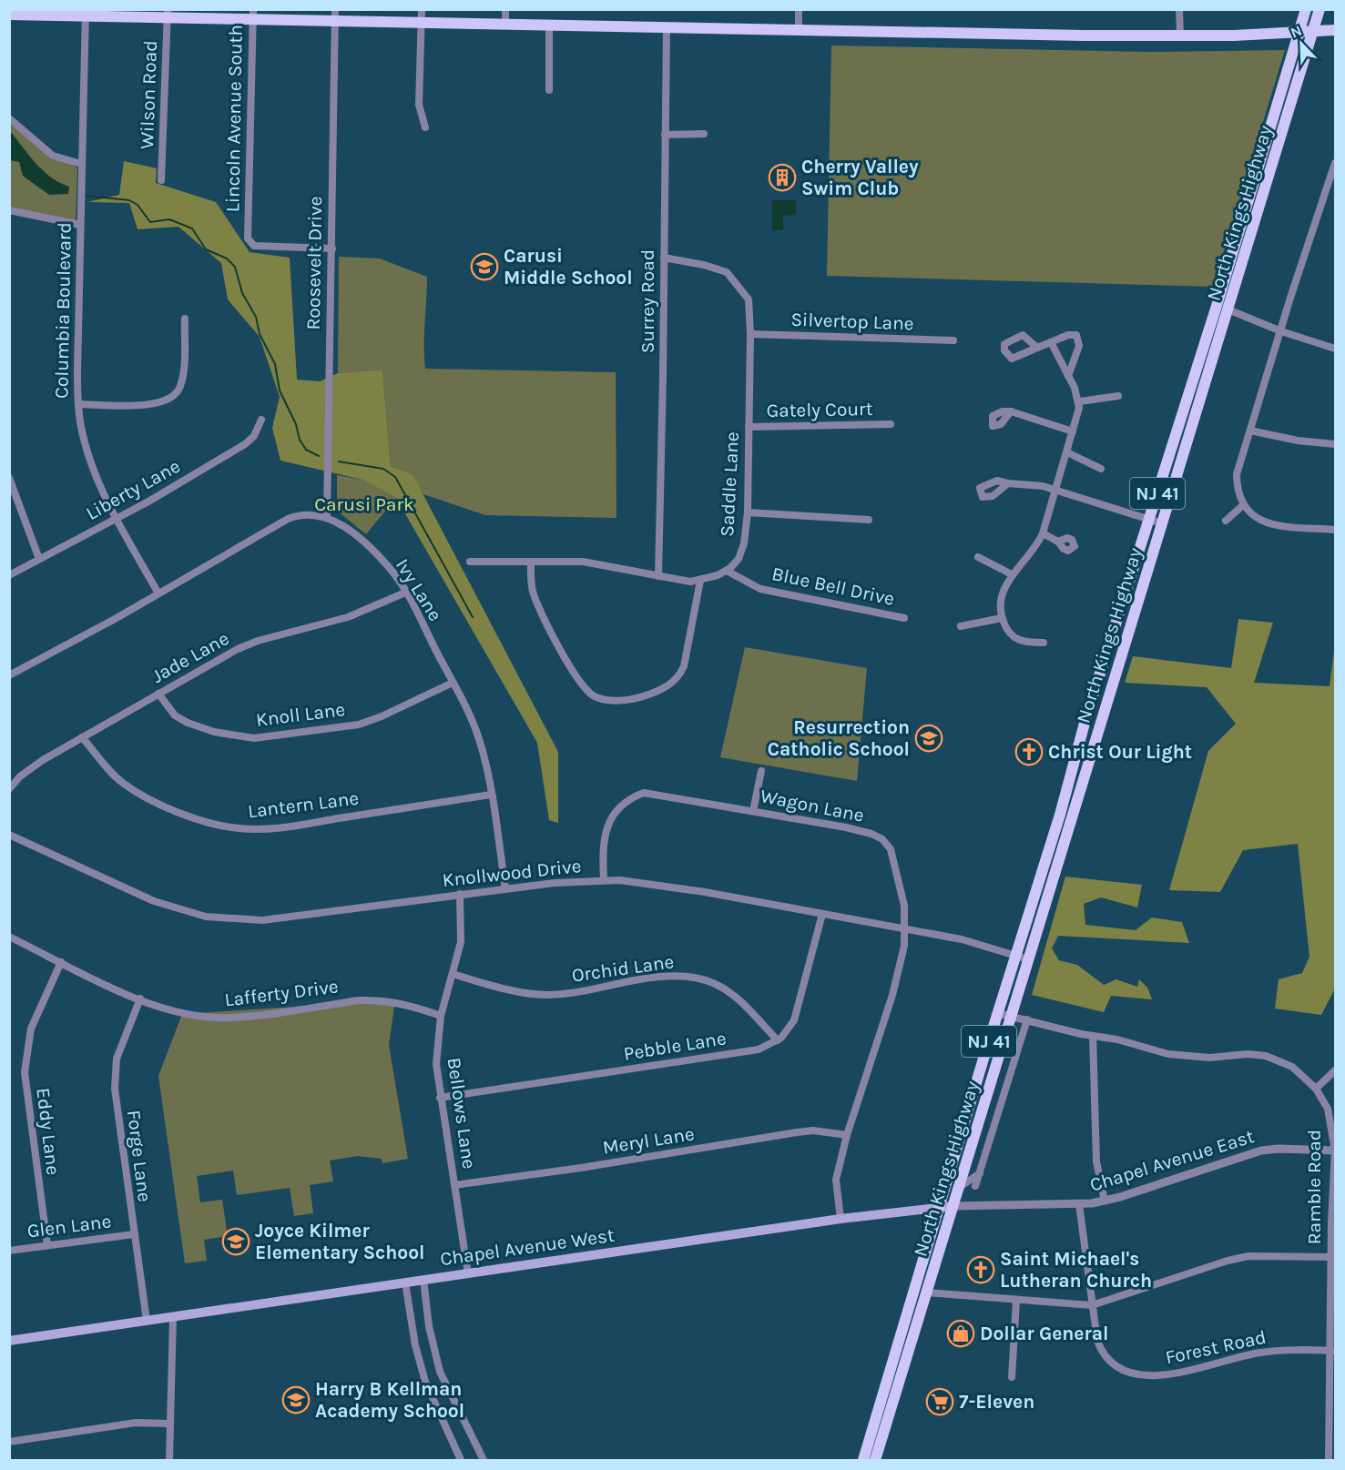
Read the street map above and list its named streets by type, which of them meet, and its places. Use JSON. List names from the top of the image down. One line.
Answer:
{"streets":{"main road":["North Kings Highway","NJ 41","Chapel Avenue West"],"street":["Wilson Road","Lincoln Avenue South","Roosevelt Drive","Surrey Road","Columbia Boulevard","Silvertop Lane","Gately Court","Saddle Lane","Liberty Lane","Blue Bell Drive","Ivy Lane","Jade Lane","Knoll Lane","Lantern Lane","Wagon Lane","Knollwood Drive","Orchid Lane","Lafferty Drive","Pebble Lane","Bellows Lane","Eddy Lane","Meryl Lane","Forge Lane","Chapel Avenue East","Ramble Road","Glen Lane","Forest Road"]},"crossings":[["Lincoln Avenue South","Roosevelt Drive"],["North Kings Highway","Knollwood Drive"],["North Kings Highway","Chapel Avenue East"],["North Kings Highway","Ramble Road"],["North Kings Highway","Chapel Avenue West"],["Roosevelt Drive","Ivy Lane"],["Surrey Road","Saddle Lane"],["Columbia Boulevard","Liberty Lane"],["Columbia Boulevard","Ivy Lane"],["Silvertop Lane","Saddle Lane"],["Gately Court","Saddle Lane"],["Saddle Lane","Blue Bell Drive"],["Ivy Lane","Jade Lane"],["Ivy Lane","Knoll Lane"],["Ivy Lane","Lantern Lane"],["Ivy Lane","Knollwood Drive"],["Jade Lane","Knoll Lane"],["Jade Lane","Lantern Lane"],["Wagon Lane","Knollwood Drive"],["Wagon Lane","Meryl Lane"],["Wagon Lane","Chapel Avenue West"],["Knollwood Drive","Bellows Lane"],["Orchid Lane","Pebble Lane"],["Orchid Lane","Bellows Lane"],["Lafferty Drive","Bellows Lane"],["Lafferty Drive","Eddy Lane"],["Lafferty Drive","Forge Lane"],["Pebble Lane","Bellows Lane"],["Bellows Lane","Meryl Lane"],["Bellows Lane","Chapel Avenue West"],["Eddy Lane","Glen Lane"],["Forge Lane","Glen Lane"],["Forge Lane","Chapel Avenue West"],["Chapel Avenue East","Ramble Road"],["Chapel Avenue East","Chapel Avenue West"],["Chapel Avenue East","Forest Road"],["Ramble Road","Forest Road"]],"parks":["Carusi Park"],"places":{"building":["Cherry Valley Swim Club"],"school or university":["Carusi Middle School","Resurrection Catholic School","Joyce Kilmer Elementary School","Harry B Kellman Academy School"],"church":["Christ Our Light","Saint Michael's Lutheran Church"],"shop":["Dollar General"],"supermarket":["7-Eleven"]},"north":"top left"}
